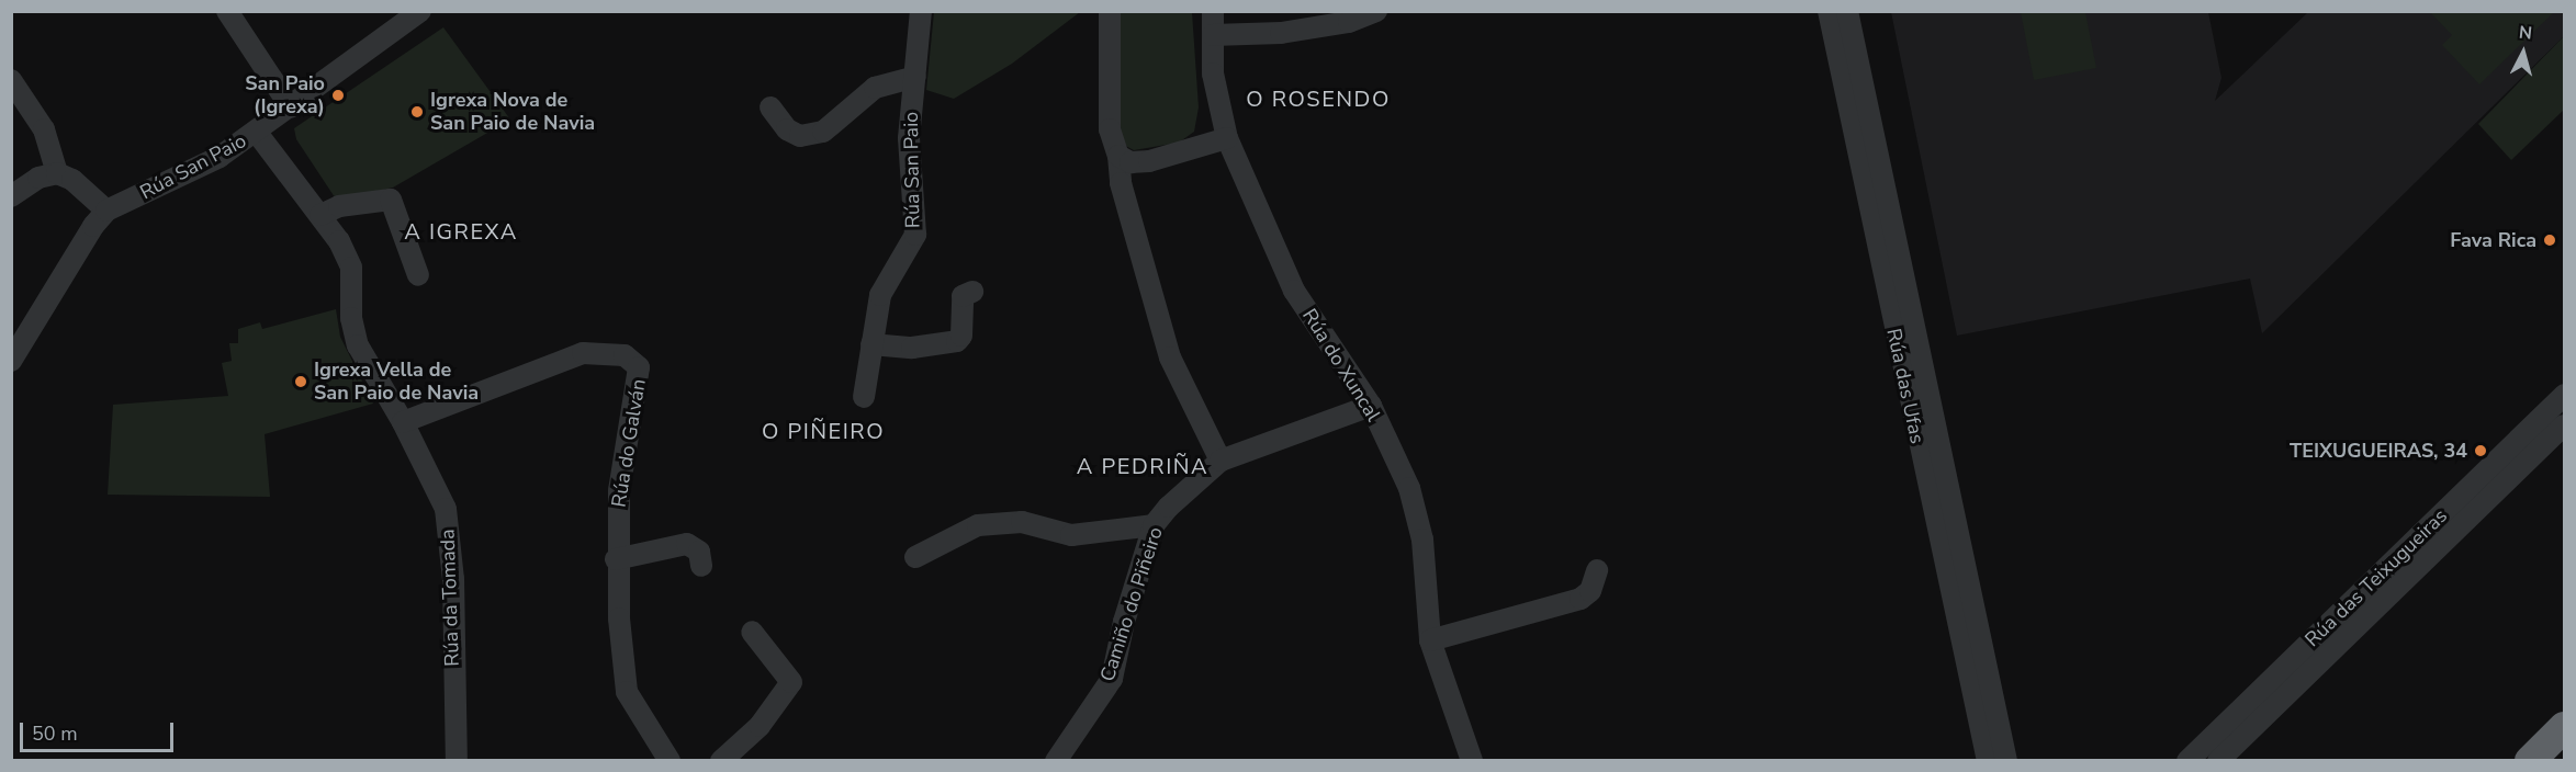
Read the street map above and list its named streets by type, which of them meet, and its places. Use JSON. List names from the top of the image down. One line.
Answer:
{"streets":{"street":["Rúa San Paio","Rúa do Xuncal","Rúa das Ufas","Rúa do Galván","Rúa das Teixugueiras","Rúa da Tomada","Camiño do Piñeiro"]},"crossings":[["Rúa San Paio","Rúa da Tomada"],["Rúa do Xuncal","Camiño do Piñeiro"],["Rúa do Galván","Rúa da Tomada"]],"districts":["O ROSENDO","A IGREXA","O PIÑEIRO","A PEDRIÑA"],"places":["San Paio (Igrexa)","Igrexa Nova de San Paio de Navia","Fava Rica","Igrexa Vella de San Paio de Navia","TEIXUGUEIRAS, 34"],"scale_bar":"50 m","north":"top"}
